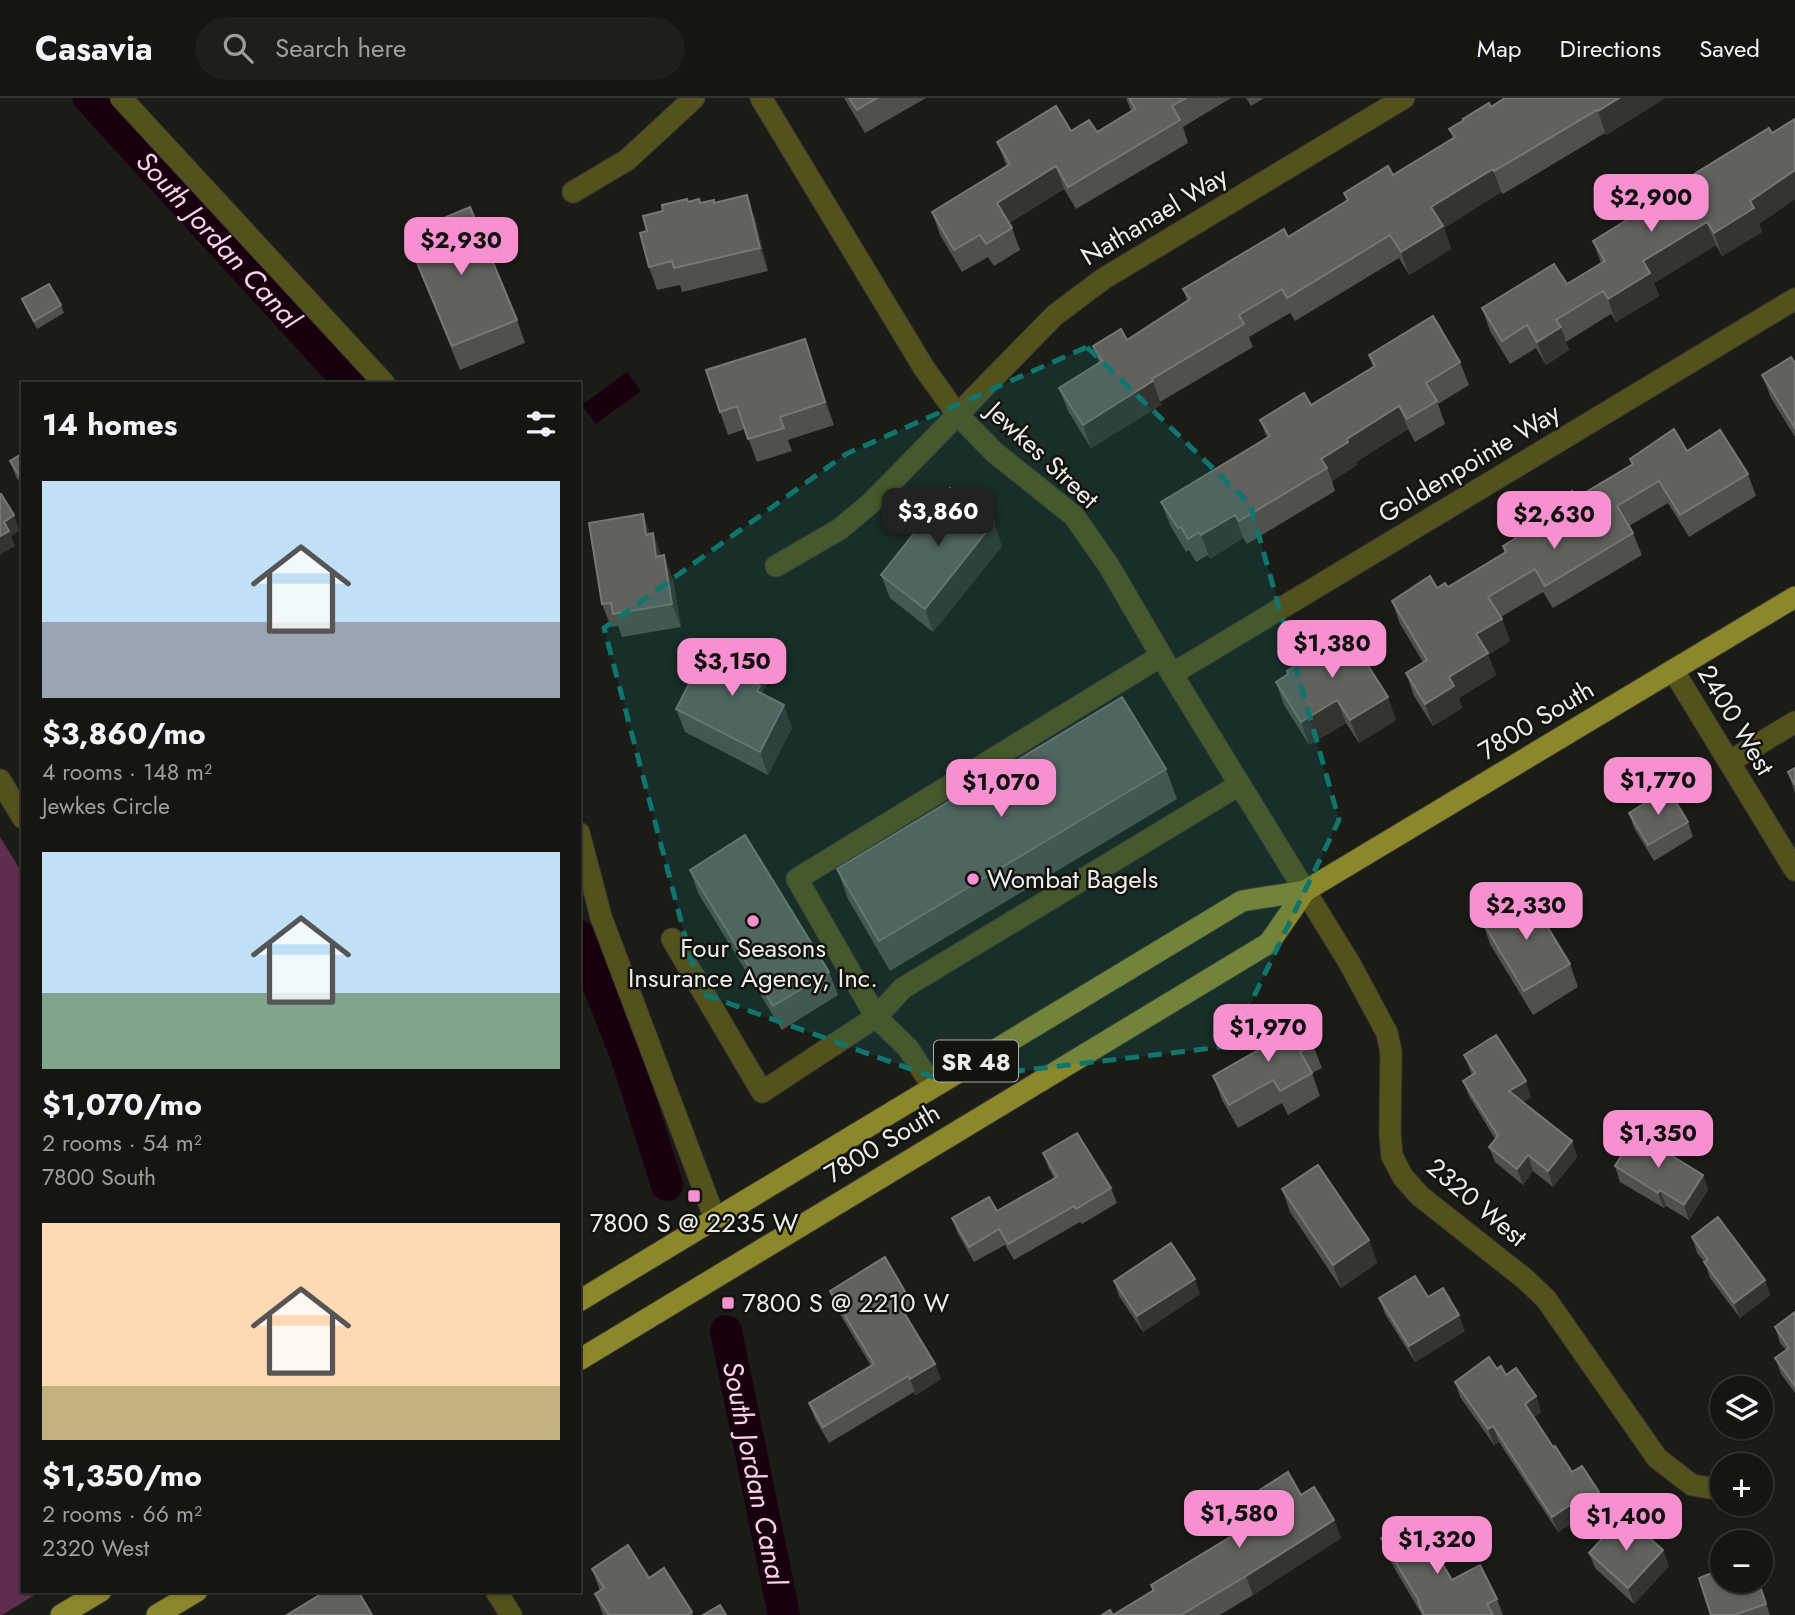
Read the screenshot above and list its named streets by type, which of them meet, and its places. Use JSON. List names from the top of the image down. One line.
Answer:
{"streets":{"main road":["7800 South","SR 48"],"street":["Nathanael Way","Jewkes Street","Goldenpointe Way","2400 West","2320 West"]},"crossings":[["Nathanael Way","Jewkes Street"],["Jewkes Street","Goldenpointe Way"],["Jewkes Street","7800 South"],["Jewkes Street","2320 West"],["7800 South","2400 West"],["7800 South","2320 West"]],"water":["South Jordan Canal"],"places":{"other":["Wombat Bagels","Four Seasons Insurance Agency, Inc."],"transit":["7800 S @ 2235 W","7800 S @ 2210 W"]},"page":{"header":"Casavia","search":"Search here","nav":["Map","Directions","Saved"],"price":["$2,900","$2,930","$3,860","$2,630","$1,380","$3,150","$1,770","$1,070","$2,330","$1,970","$1,350","$1,580","$1,400","$1,320"],"heading":"14 homes","list":[{"name":"$3,860/mo","note":"4 rooms · 148 m² · Jewkes Circle"},{"name":"$1,070/mo","note":"2 rooms · 54 m² · 7800 South"},{"name":"$1,350/mo","note":"2 rooms · 66 m² · 2320 West"}],"map_buttons":["+","−"]}}
